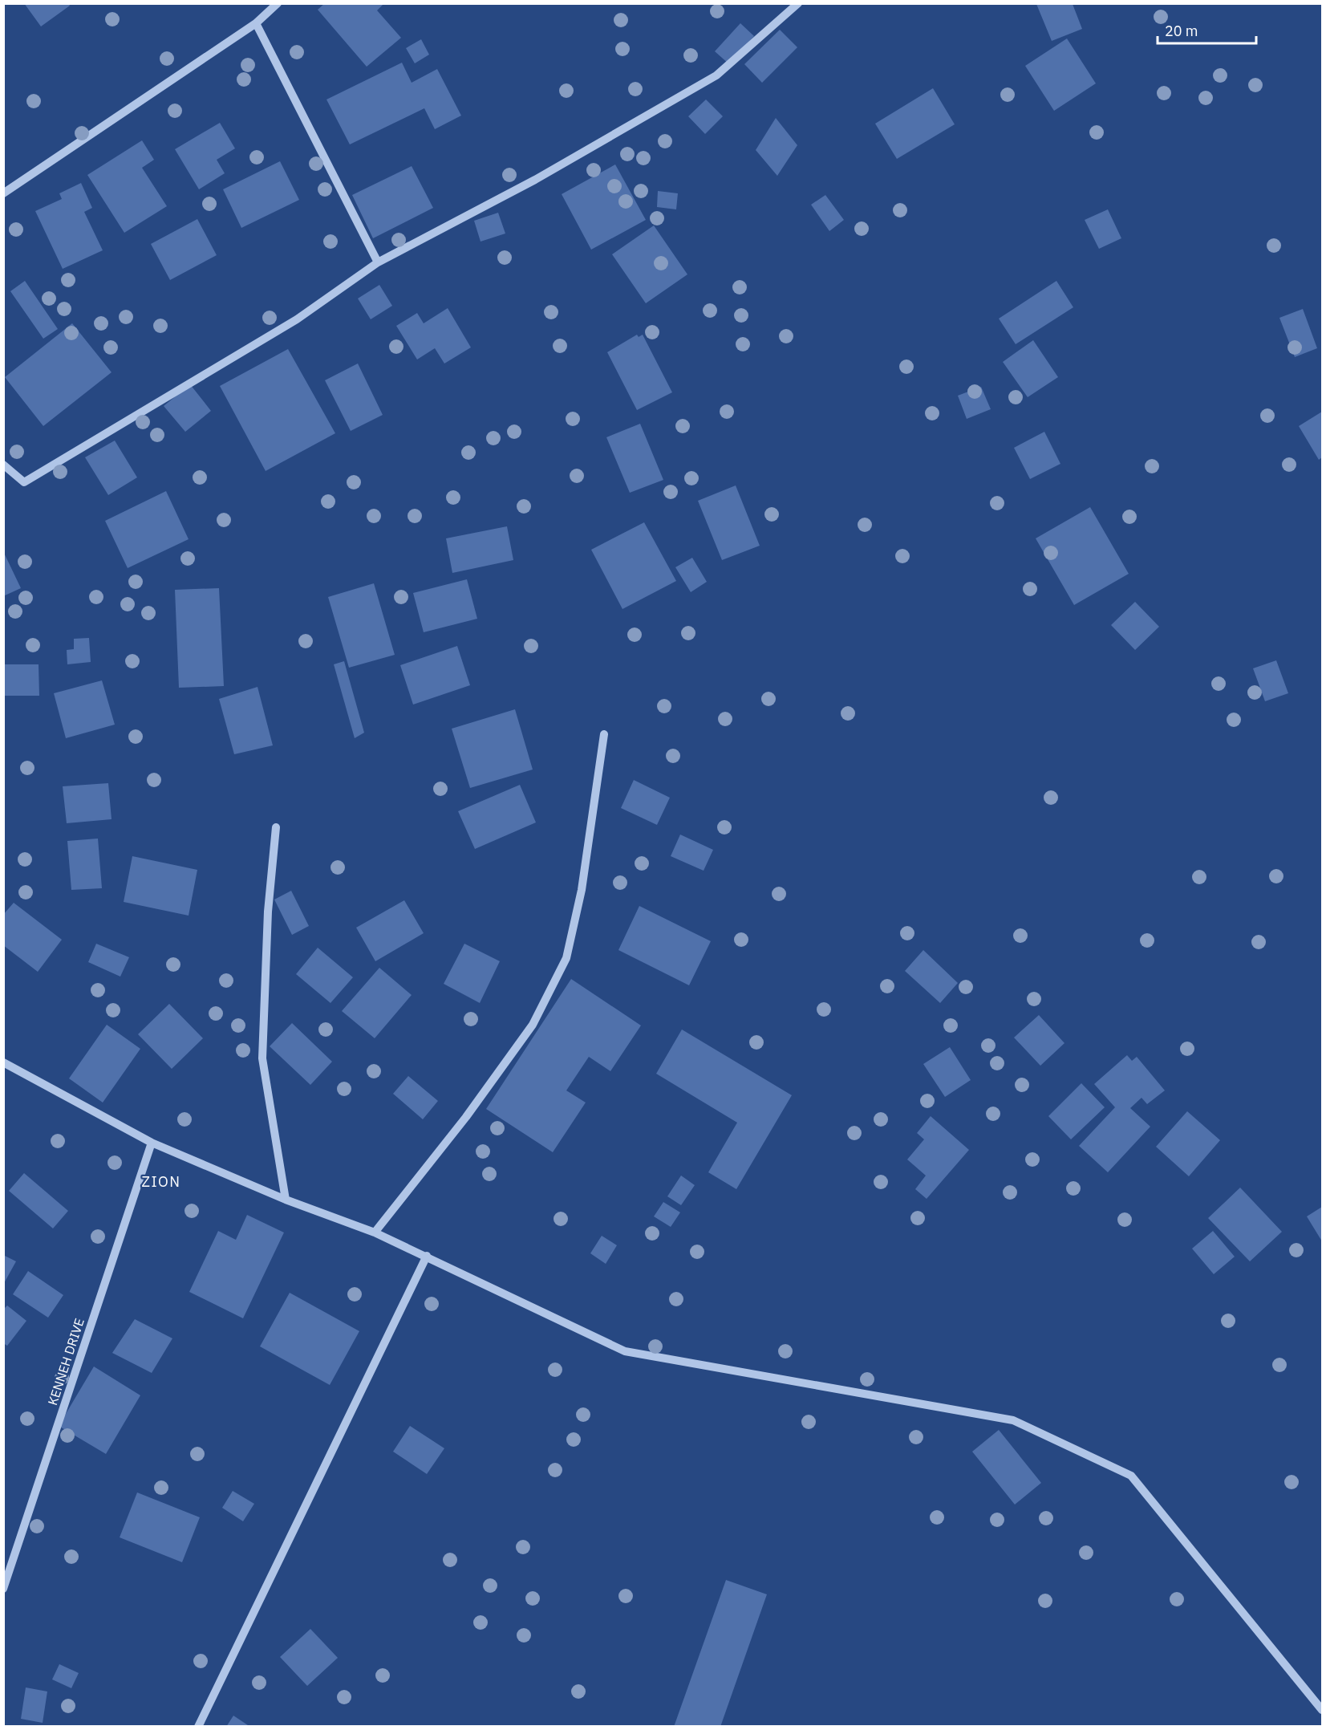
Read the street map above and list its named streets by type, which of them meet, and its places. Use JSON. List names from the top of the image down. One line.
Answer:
{"streets":{"street":["KENNEH DRIVE"]},"districts":["ZION"],"scale_bar":"20 m"}
